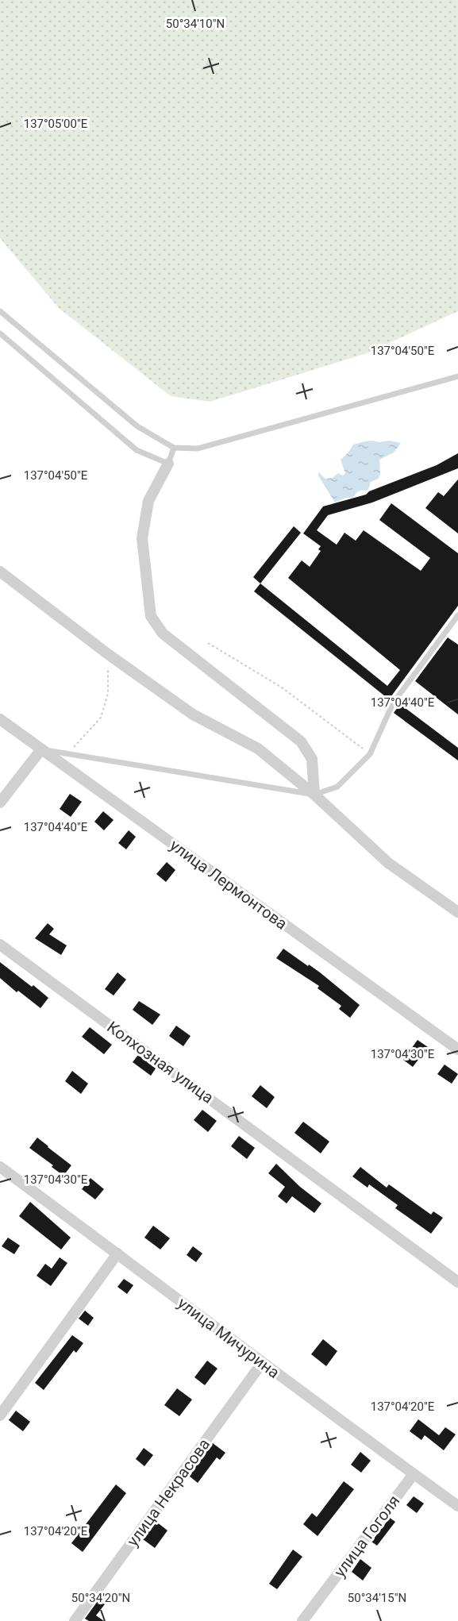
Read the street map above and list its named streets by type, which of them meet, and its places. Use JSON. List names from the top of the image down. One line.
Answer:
{"streets":{"street":["улица Лермонтова","Колхозная улица","улица Мичурина","улица Некрасова","улица Гоголя"]},"crossings":[["улица Мичурина","улица Некрасова"],["улица Мичурина","улица Гоголя"]],"coordinates":["50°34'10\"N","137°05'00\"E","137°04'50\"E","137°04'40\"E","137°04'30\"E","137°04'20\"E","50°34'20\"N","50°34'15\"N"]}
